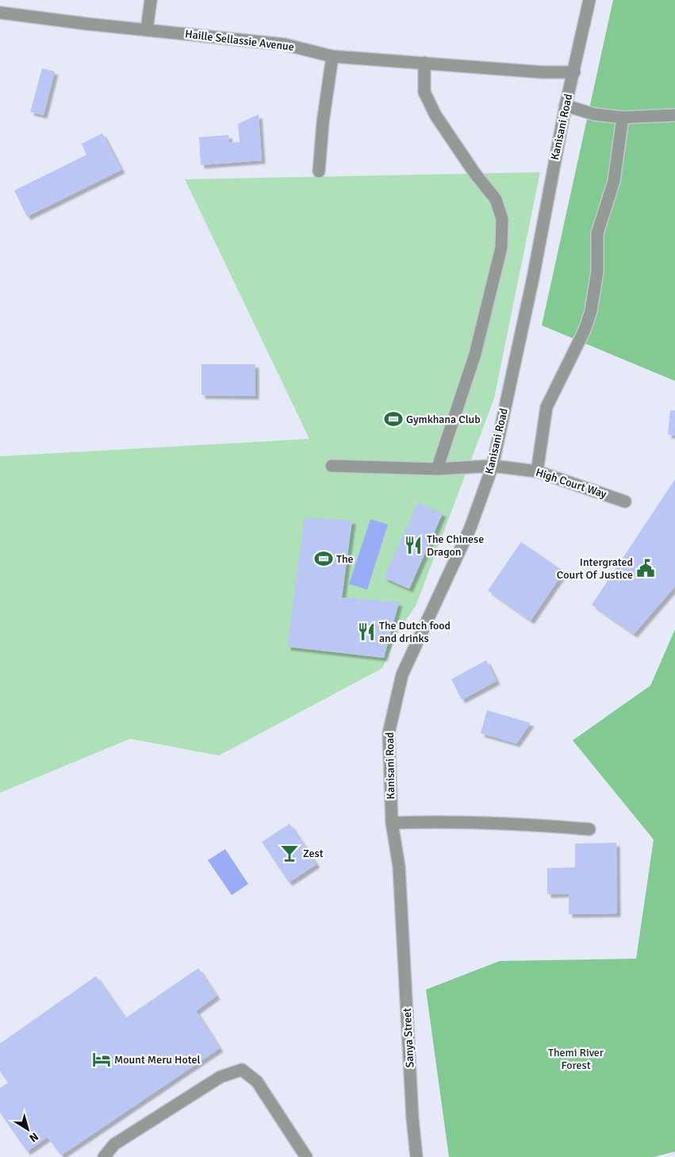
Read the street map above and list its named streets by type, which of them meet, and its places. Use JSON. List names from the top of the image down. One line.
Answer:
{"streets":{"street":["Haille Sellassie Avenue","Kanisani Road","High Court Way","Sanya Street"]},"crossings":[["Haille Sellassie Avenue","Kanisani Road"],["Kanisani Road","High Court Way"],["Kanisani Road","Sanya Street"]],"parks":["Themi River Forest"],"places":{"sports":["Gymkhana Club","The"],"restaurant":["The Chinese Dragon","The Dutch food and drinks"],"public building":["Intergrated Court Of Justice"],"bar":["Zest"],"hotel":["Mount Meru Hotel"]},"north":"bottom right"}
